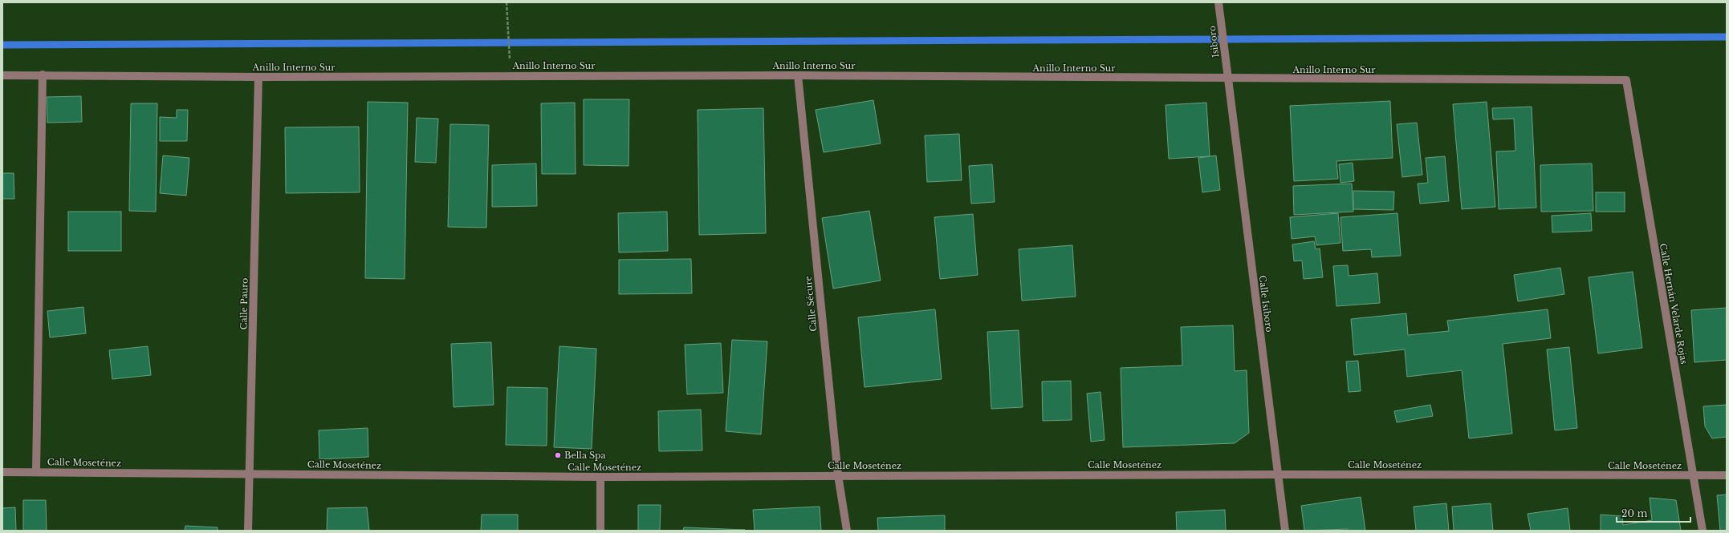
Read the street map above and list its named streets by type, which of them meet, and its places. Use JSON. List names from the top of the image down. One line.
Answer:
{"streets":{"street":["Isiboro","Anillo Interno Sur","Calle Pauro","Calle Sécure","Calle Isiboro","Calle Hernán Velarde Rojas","Calle Moseténez"]},"crossings":[["Isiboro","Anillo Interno Sur"],["Isiboro","Calle Isiboro"],["Anillo Interno Sur","Calle Pauro"],["Anillo Interno Sur","Calle Sécure"],["Anillo Interno Sur","Calle Isiboro"],["Anillo Interno Sur","Calle Hernán Velarde Rojas"],["Calle Pauro","Calle Moseténez"],["Calle Sécure","Calle Moseténez"],["Calle Isiboro","Calle Moseténez"],["Calle Hernán Velarde Rojas","Calle Moseténez"]],"places":["Bella Spa"],"scale_bar":"20 m"}
